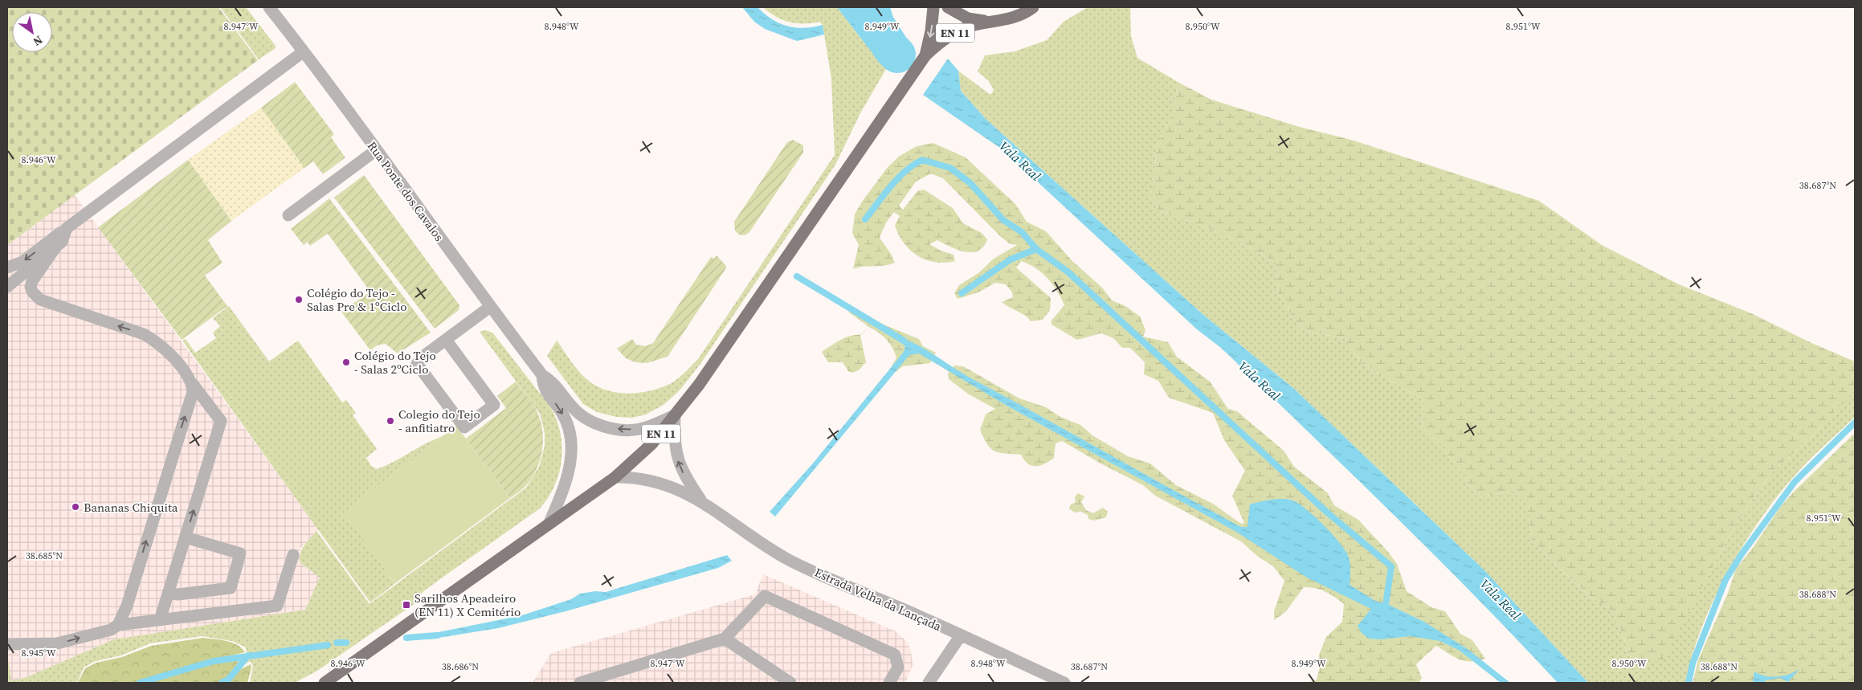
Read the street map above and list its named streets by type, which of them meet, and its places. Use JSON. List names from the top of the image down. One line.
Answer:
{"streets":{"main road":["EN 11"],"street":["Rua Ponte dos Cavalos","Estrada Velha da Lançada"]},"crossings":[["EN 11","Estrada Velha da Lançada"]],"water":["Vala Real"],"places":{"other":["Colégio do Tejo - Salas Pre & 1ºCiclo","Colégio do Tejo - Salas 2ºCiclo","Colegio do Tejo - anfitiatro","Bananas Chiquita"],"transit":["Sarilhos Apeadeiro (EN 11) X Cemitério"]},"north":"bottom right","coordinates":["8.948°W","8.951°W","8.947°W","8.949°W","8.950°W","8.946°W","38.687°N","38.685°N","38.688°N","8.945°W","38.686°N"]}
